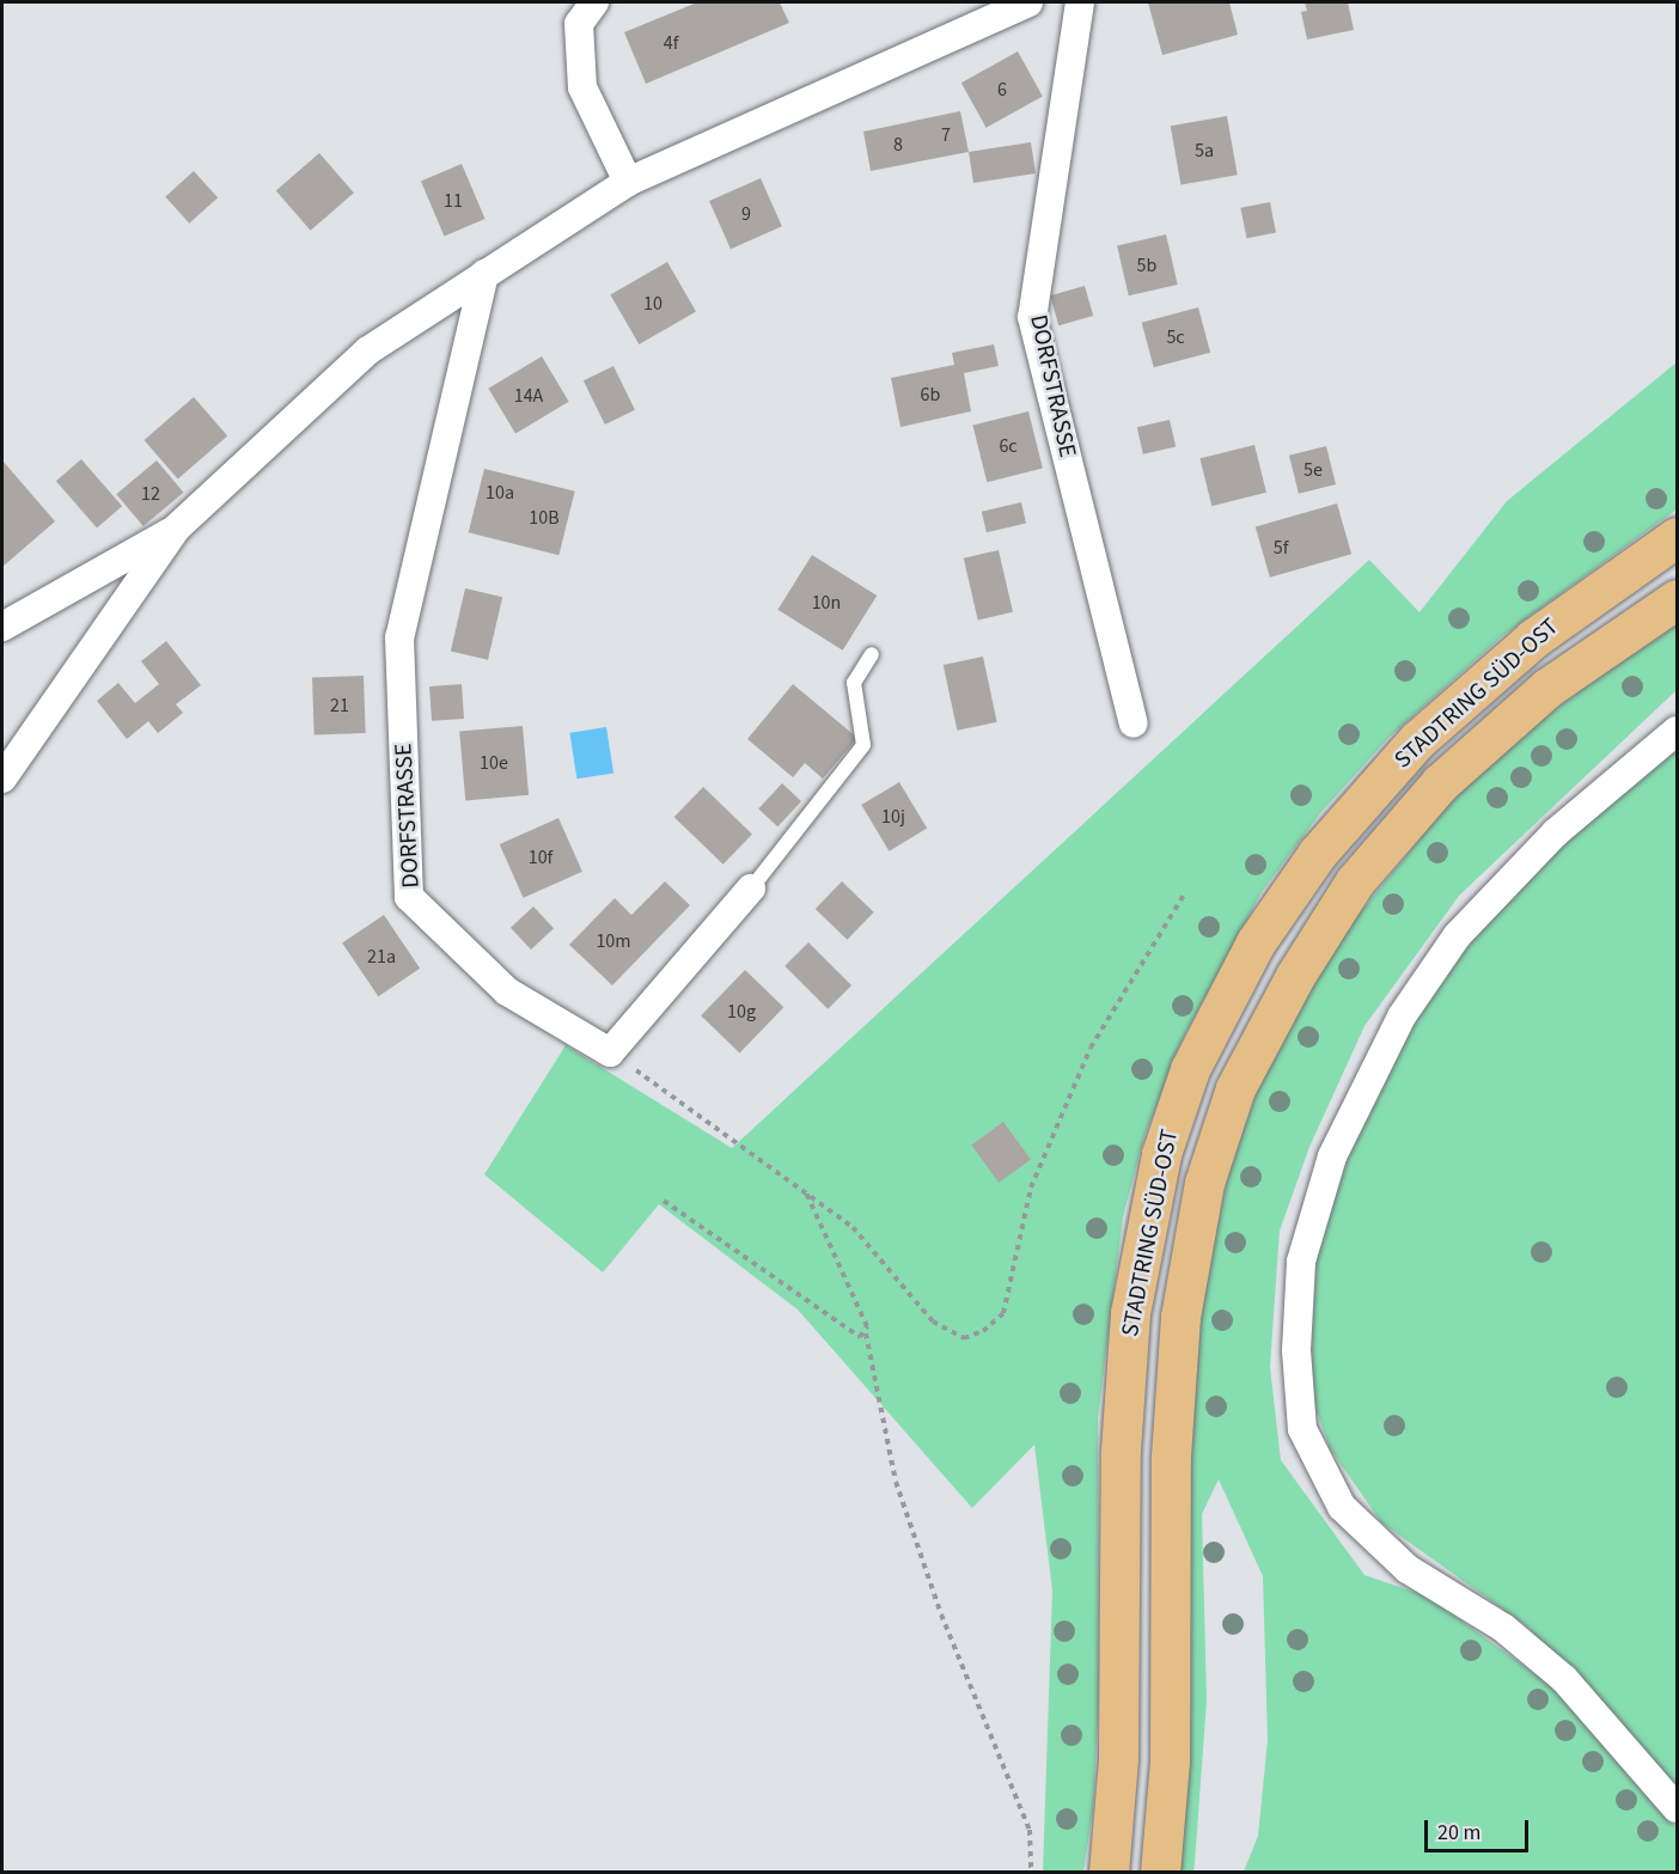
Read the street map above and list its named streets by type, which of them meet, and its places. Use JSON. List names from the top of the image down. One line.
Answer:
{"streets":{"main road":["STADTRING SÜD-OST"],"street":["DORFSTRASSE"]},"house_numbers":["4f","6","7","8","5a","11","9","5b","10","5c","6b","14A","6c","5e","10a","12","10B","5f","10n","21","10e","10j","10f","10m","21a","10g"],"scale_bar":"20 m"}
